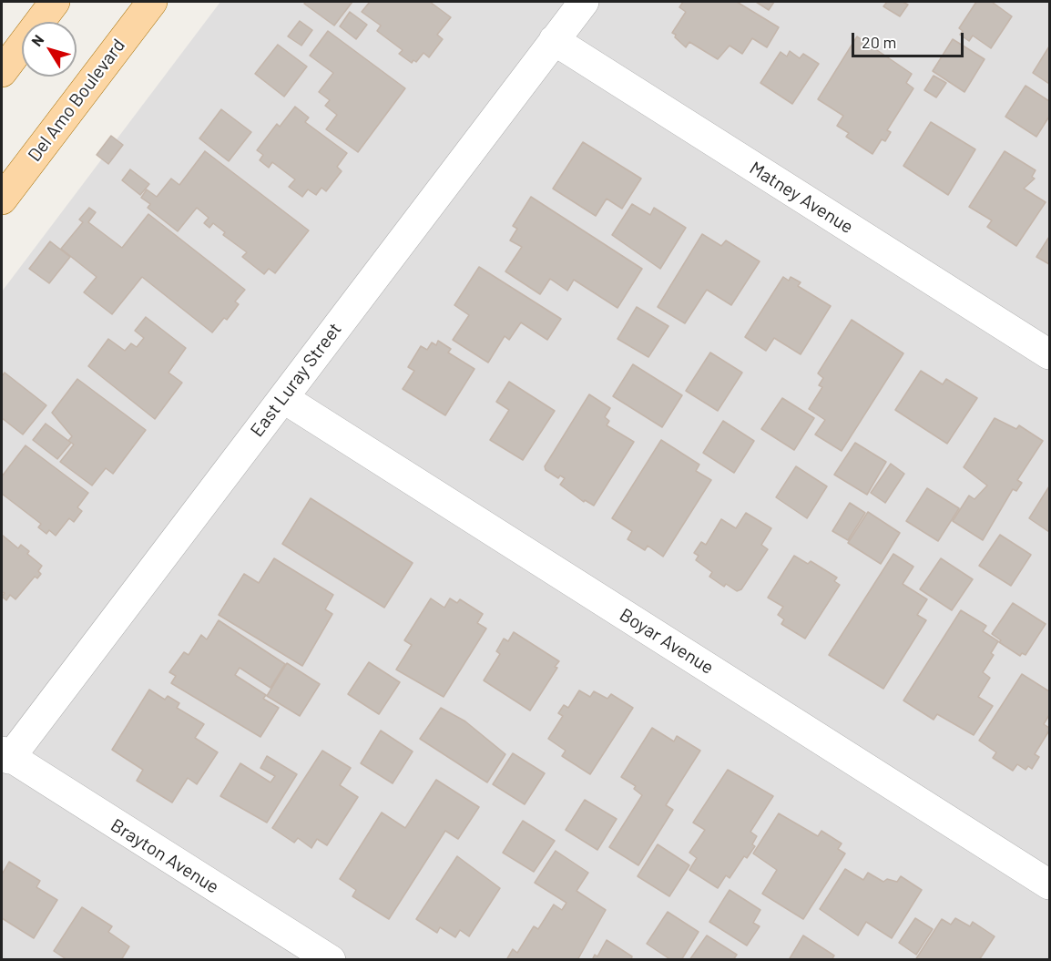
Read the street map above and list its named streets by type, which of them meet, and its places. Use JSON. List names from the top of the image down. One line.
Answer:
{"streets":{"main road":["Del Amo Boulevard"],"street":["Matney Avenue","East Luray Street","Boyar Avenue","Brayton Avenue"]},"crossings":[["Matney Avenue","East Luray Street"],["East Luray Street","Boyar Avenue"],["East Luray Street","Brayton Avenue"]],"scale_bar":"20 m","north":"top left"}
